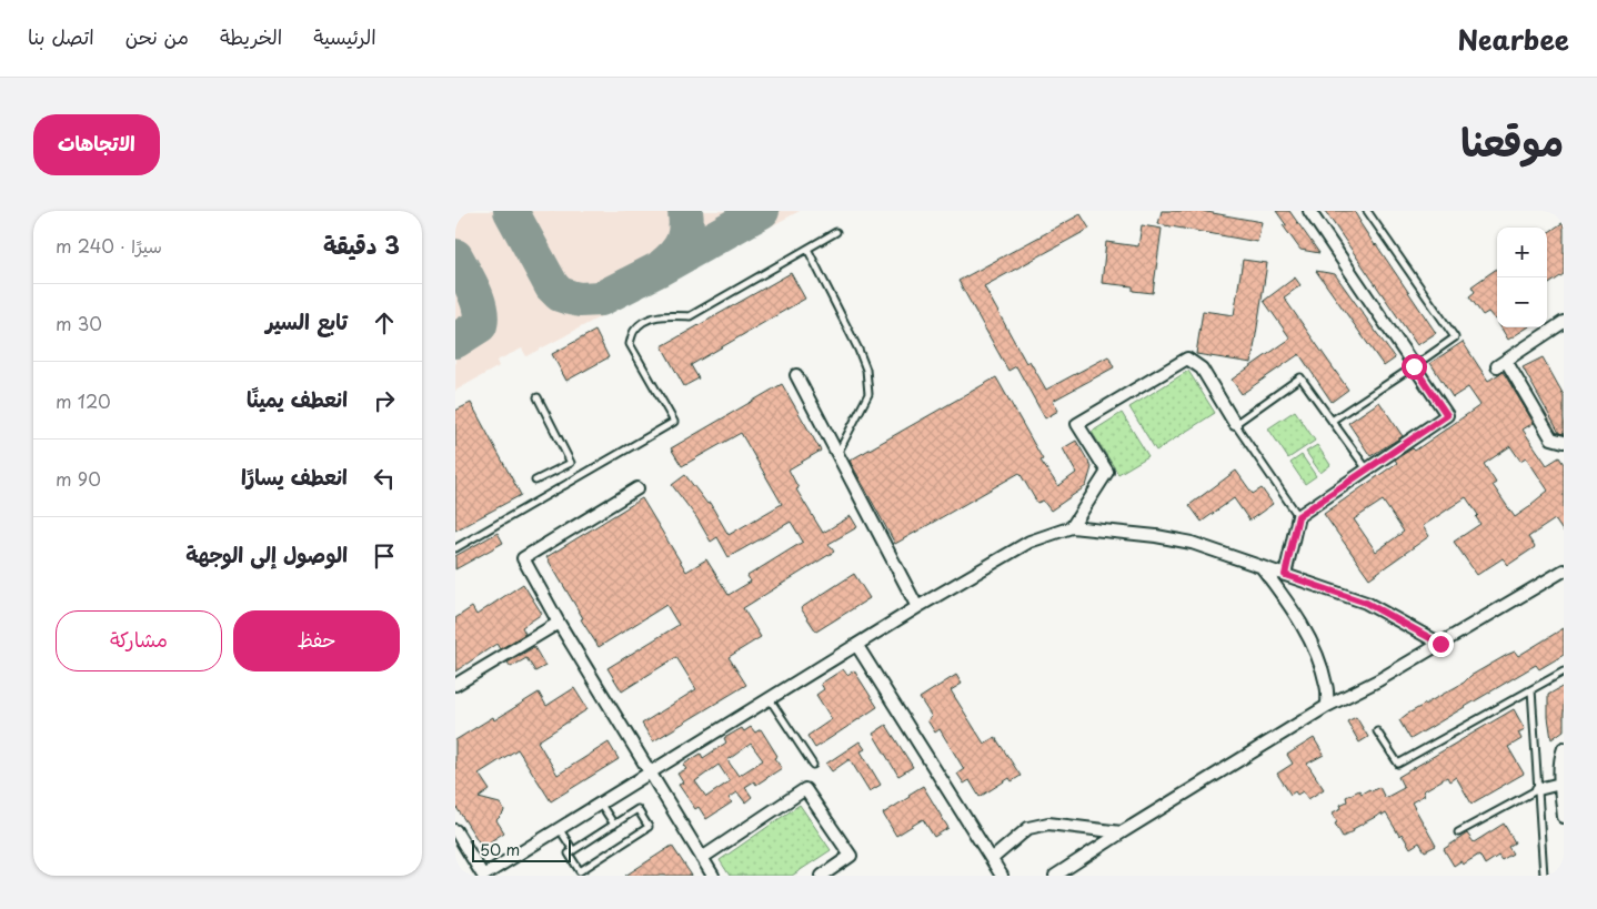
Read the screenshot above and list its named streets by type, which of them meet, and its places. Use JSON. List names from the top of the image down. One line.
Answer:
{"scale_bar":"50 m","page":{"header":"Nearbee","nav":["الرئيسية","الخريطة","من نحن","اتصل بنا"],"title":"موقعنا","buttons":["الاتجاهات",["حفظ","مشاركة"]],"heading":["3 دقيقة","سيرًا · 240 m"],"map_buttons":["+","−"],"list":[["تابع السير","30 m"],["انعطف يمينًا","120 m"],["انعطف يسارًا","90 m"],"الوصول إلى الوجهة"],"scale":"50 m"}}
